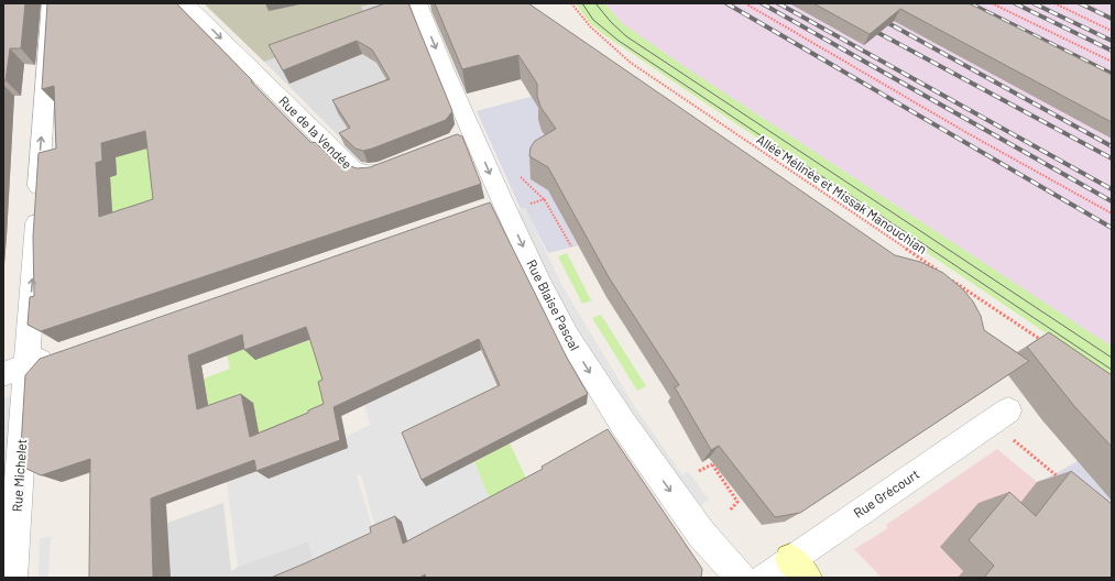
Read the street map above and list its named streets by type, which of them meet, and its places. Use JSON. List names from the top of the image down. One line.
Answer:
{"streets":{"street":["Rue de la Vendée","Rue Blaise Pascal","Rue Michelet","Rue Grécourt"],"path":["Allée Mélinée et Missak Manouchian"]},"one_way":["Rue de la Vendée","Rue Blaise Pascal","Rue Michelet"]}
